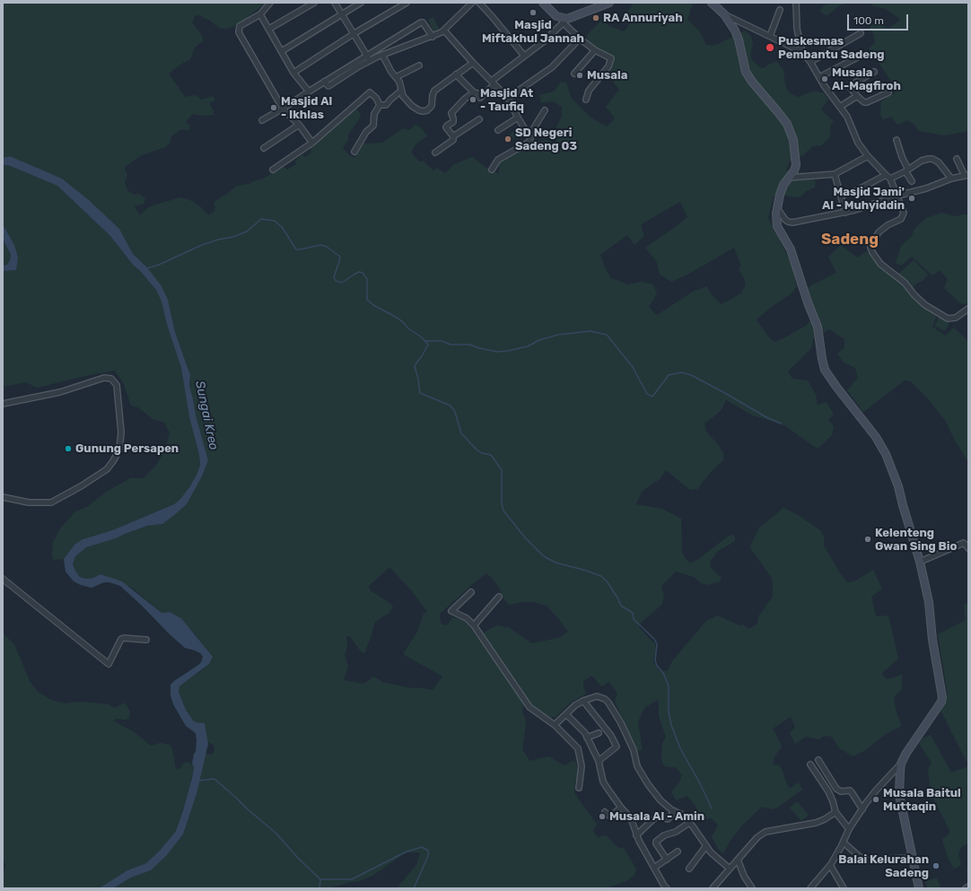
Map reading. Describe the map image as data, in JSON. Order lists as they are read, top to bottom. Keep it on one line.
{"districts":["Sadeng"],"water":["Sungai Kreo"],"places":["Masjid Miftakhul Jannah","RA Annuriyah","Puskesmas Pembantu Sadeng","Musala","Musala Al-Magfiroh","Masjid At - Taufiq","Masjid Al - Ikhlas","SD Negeri Sadeng 03","Masjid Jami' Al - Muhyiddin","Gunung Persapen","Kelenteng Gwan Sing Bio","Musala Baitul Muttaqin","Musala Al - Amin","Balai Kelurahan Sadeng"],"scale_bar":"100 m"}
